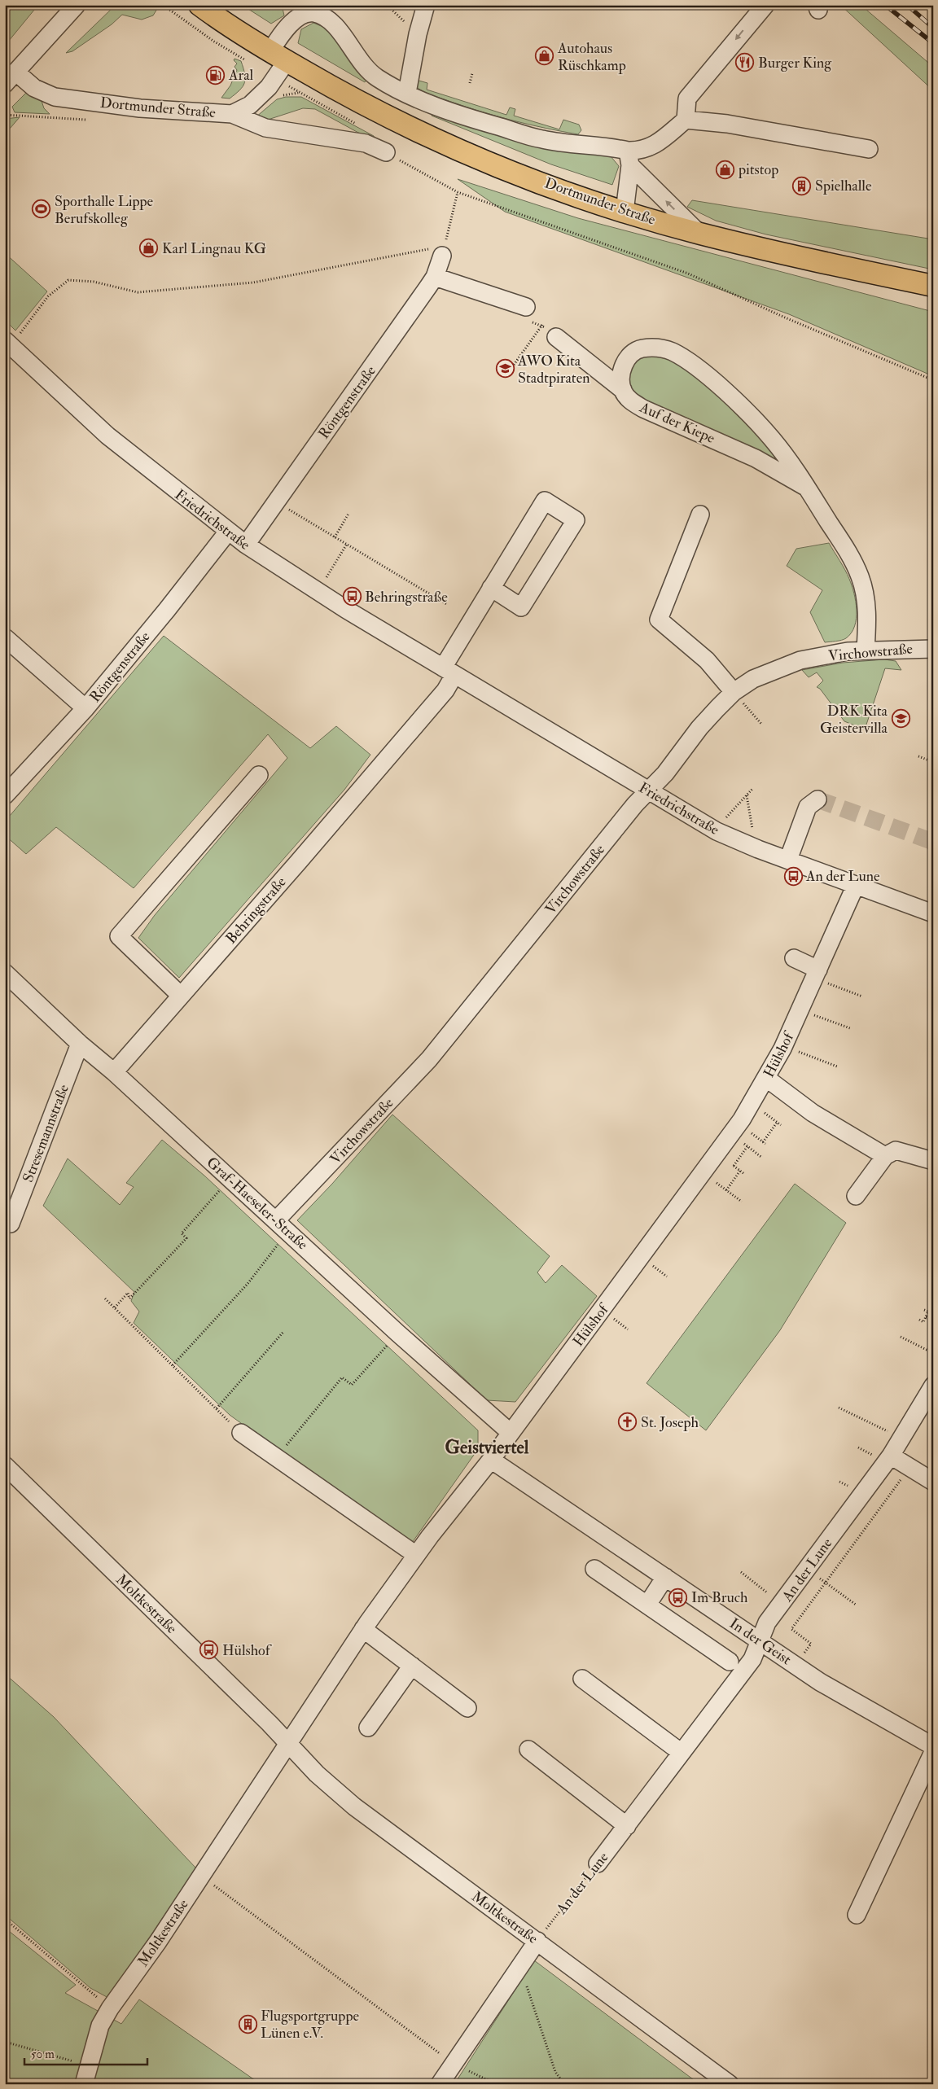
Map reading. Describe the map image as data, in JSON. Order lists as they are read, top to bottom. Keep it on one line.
{"streets":{"main road":["Dortmunder Straße"],"street":["Röntgenstraße","Auf der Kiepe","Friedrichstraße","Virchowstraße","Behringstraße","Hülshof","Stresemannstraße","Graf-Haeseler-Straße","An der Lune","Moltkestraße","In der Geist"]},"crossings":[["Röntgenstraße","Friedrichstraße"],["Auf der Kiepe","Virchowstraße"],["Friedrichstraße","Virchowstraße"],["Friedrichstraße","Behringstraße"],["Friedrichstraße","Hülshof"],["Virchowstraße","Graf-Haeseler-Straße"],["Behringstraße","Graf-Haeseler-Straße"],["Hülshof","Graf-Haeseler-Straße"],["Hülshof","Moltkestraße"],["Hülshof","In der Geist"],["Stresemannstraße","Graf-Haeseler-Straße"],["An der Lune","Moltkestraße"],["An der Lune","In der Geist"]],"districts":["Geistviertel"],"places":{"shop":["Autohaus Rüschkamp","pitstop","Karl Lingnau KG"],"restaurant":["Burger King"],"fuel station":["Aral"],"building":["Spielhalle","Flugsportgruppe Lünen e.V."],"sports":["Sporthalle Lippe Berufskolleg"],"school or university":["AWO Kita Stadtpiraten","DRK Kita Geistervilla"],"bus stop":["Behringstraße","An der Lune","Im Bruch","Hülshof"],"church":["St. Joseph"]},"scale_bar":"50 m"}
